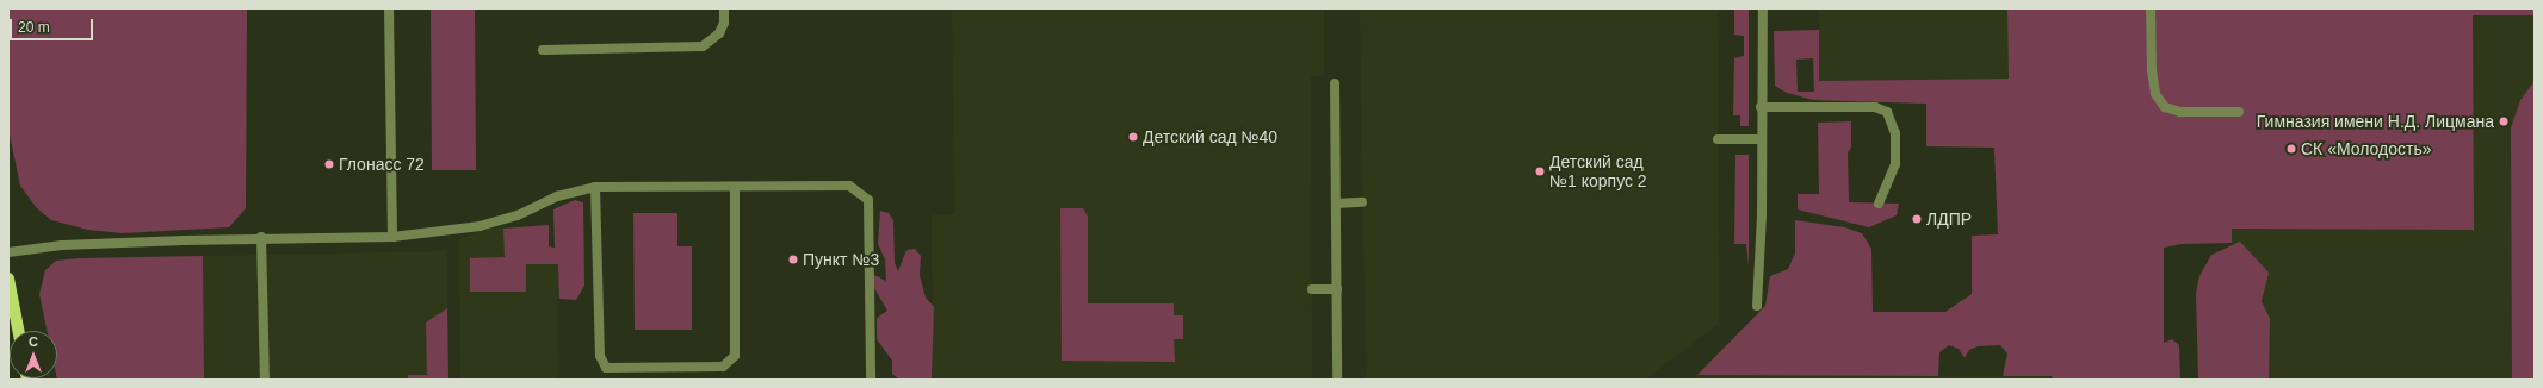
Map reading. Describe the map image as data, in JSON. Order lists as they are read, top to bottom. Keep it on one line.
{"places":["Гимназия имени Н.Д. Лицмана","Детский сад №40","СК «Молодость»","Глонасс 72","Детский сад №1 корпус 2","ЛДПР","Пункт №3"],"scale_bar":"20 m","north":"top"}
